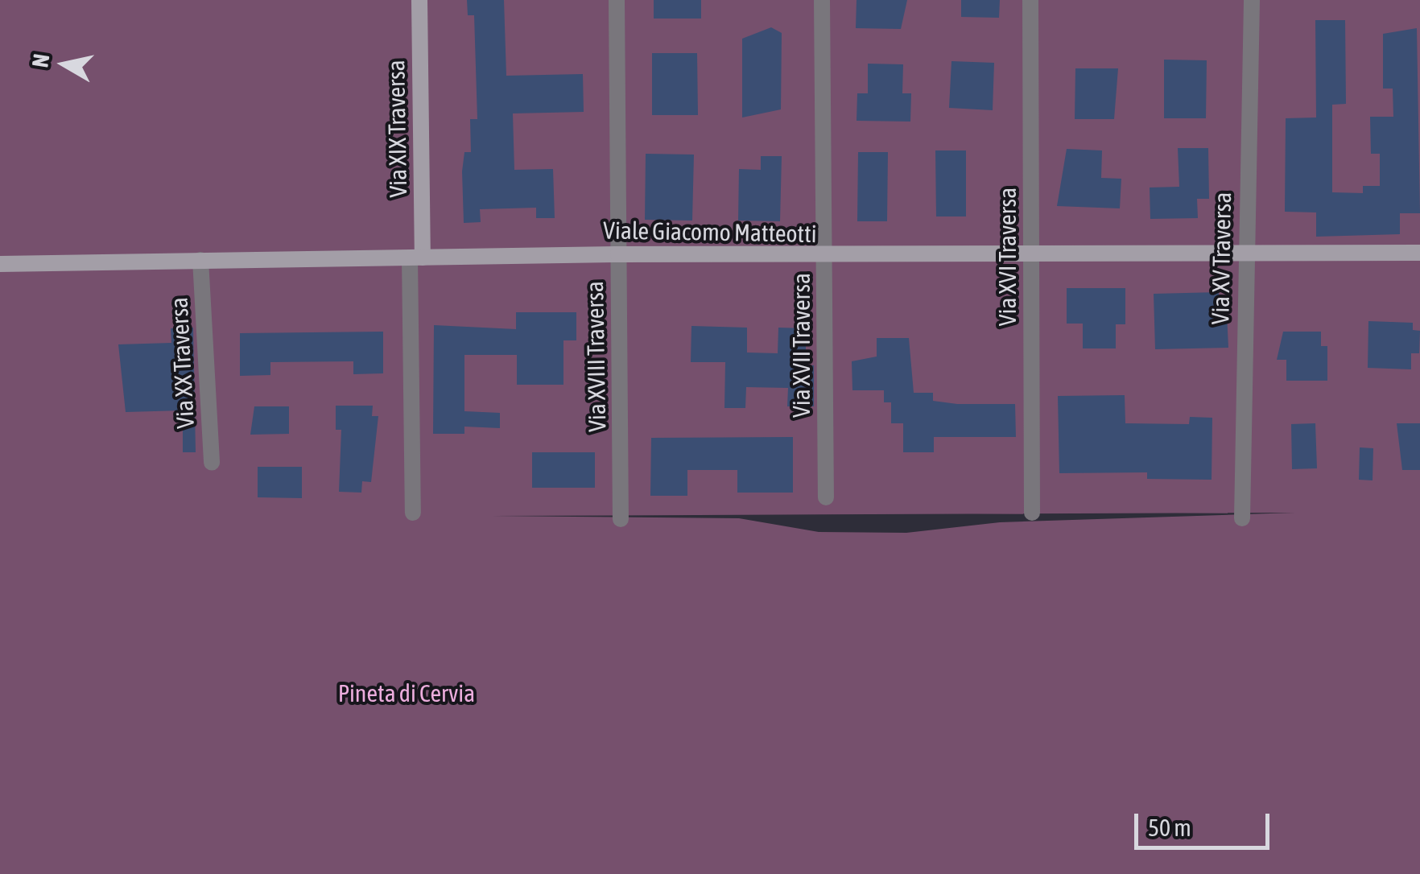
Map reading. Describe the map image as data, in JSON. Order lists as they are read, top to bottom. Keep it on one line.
{"streets":{"street":["Via XIX Traversa","Viale Giacomo Matteotti","Via XVI Traversa","Via XV Traversa","Via XVII Traversa","Via XVIII Traversa","Via XX Traversa"]},"crossings":[["Via XIX Traversa","Viale Giacomo Matteotti"],["Viale Giacomo Matteotti","Via XVI Traversa"],["Viale Giacomo Matteotti","Via XV Traversa"],["Viale Giacomo Matteotti","Via XVII Traversa"],["Viale Giacomo Matteotti","Via XVIII Traversa"],["Viale Giacomo Matteotti","Via XX Traversa"]],"parks":["Pineta di Cervia"],"scale_bar":"50 m","north":"left"}
